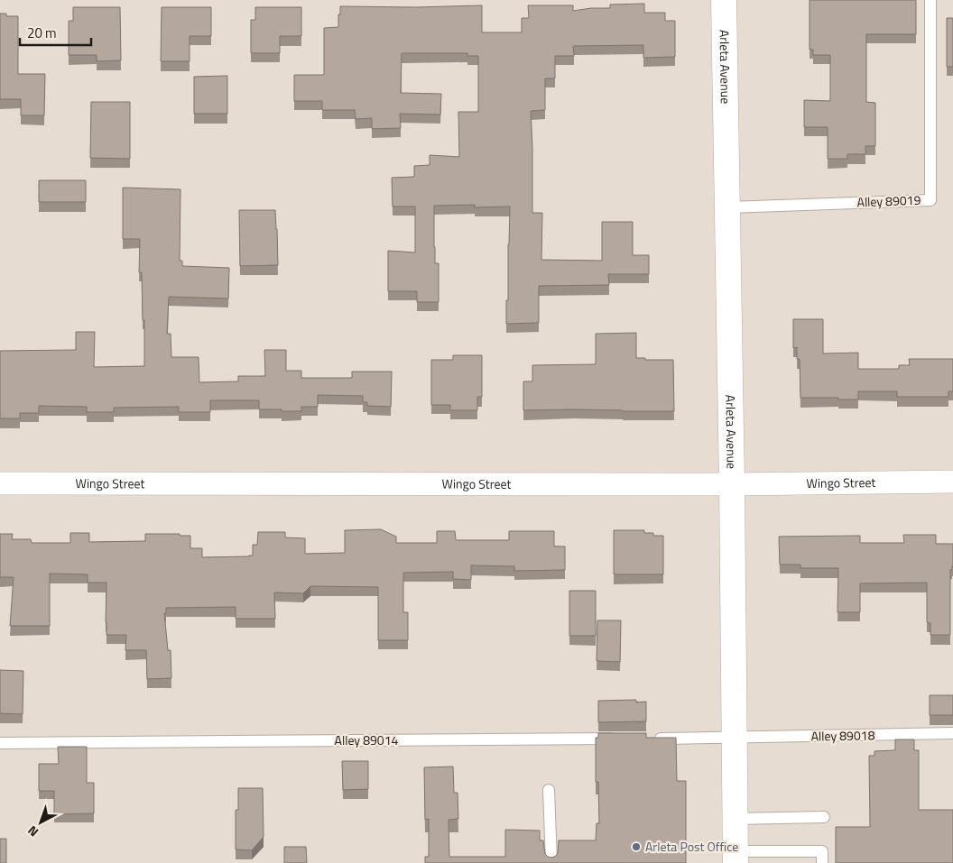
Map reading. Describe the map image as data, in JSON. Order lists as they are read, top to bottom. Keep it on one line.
{"streets":{"main road":["Arleta Avenue"],"street":["Wingo Street"],"lane":["Alley 89019","Alley 89018","Alley 89014"]},"crossings":[["Arleta Avenue","Alley 89019"],["Arleta Avenue","Wingo Street"],["Arleta Avenue","Alley 89018"]],"places":["Arleta Post Office"],"scale_bar":"20 m","north":"bottom left"}
